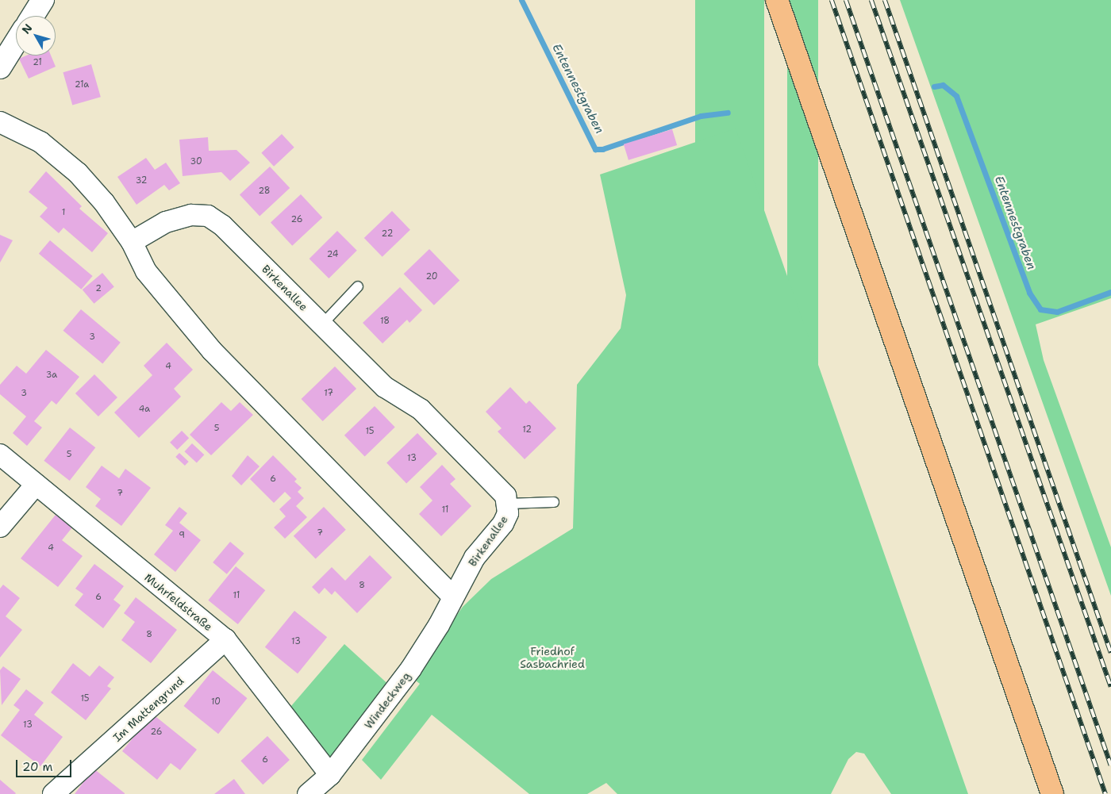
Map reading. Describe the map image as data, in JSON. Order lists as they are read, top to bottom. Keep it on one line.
{"streets":{"street":["Birkenallee","Muhrfeldstraße","Windeckweg","Im Mattengrund"]},"crossings":[["Birkenallee","Windeckweg"],["Muhrfeldstraße","Windeckweg"],["Muhrfeldstraße","Im Mattengrund"]],"water":["Entennestgraben"],"parks":["Friedhof Sasbachried"],"house_numbers":["21","21a","30","32","28","1","26","22","24","20","2","18","3","4","3a","3","17","4a","5","12","15","5","13","6","7","11","7","9","4","8","11","6","8","13","15","10","13","26","6"],"scale_bar":"20 m","north":"top left"}
